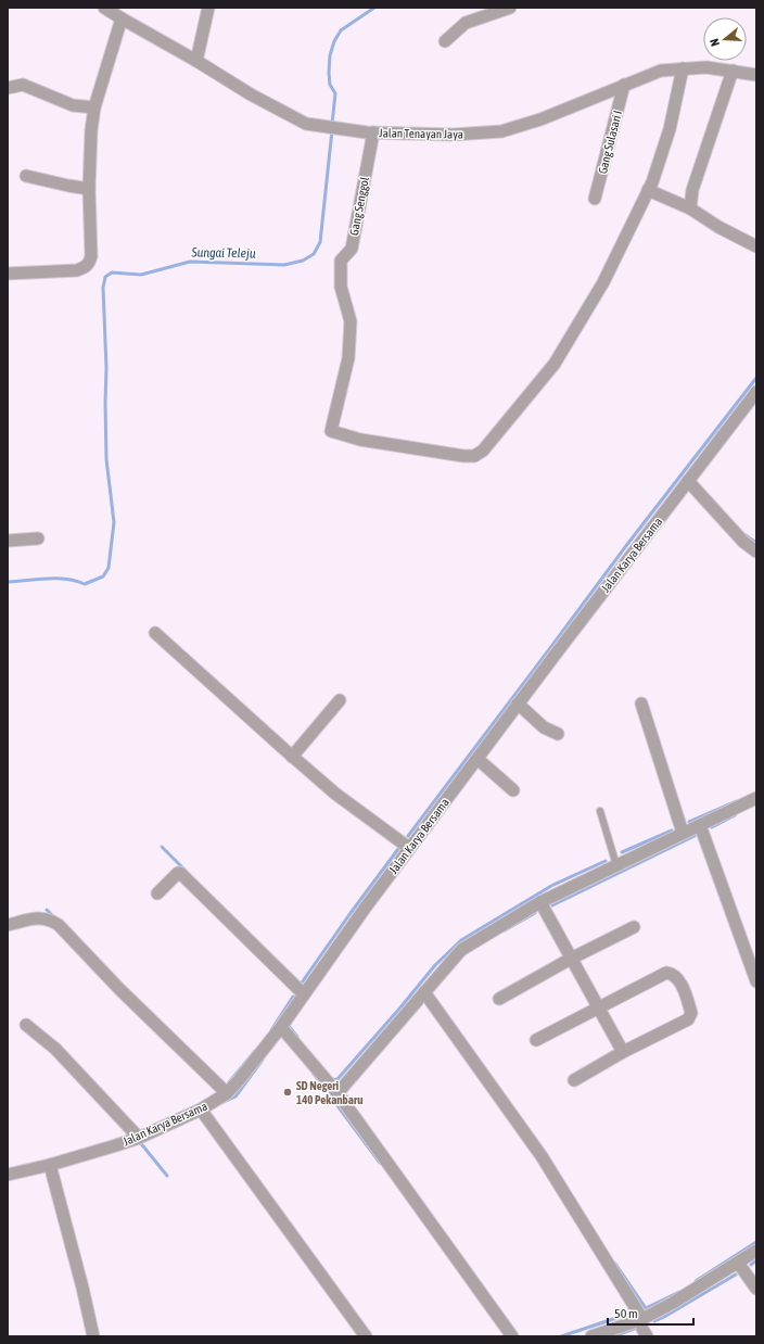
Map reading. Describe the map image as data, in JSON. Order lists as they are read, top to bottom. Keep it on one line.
{"streets":{"street":["Jalan Tenayan Jaya","Gang Sulasari I","Gang Senggol","Jalan Karya Bersama"]},"crossings":[["Jalan Tenayan Jaya","Gang Sulasari I"],["Jalan Tenayan Jaya","Gang Senggol"]],"water":["Sungai Teleju"],"places":["SD Negeri 140 Pekanbaru"],"scale_bar":"50 m","north":"left"}
